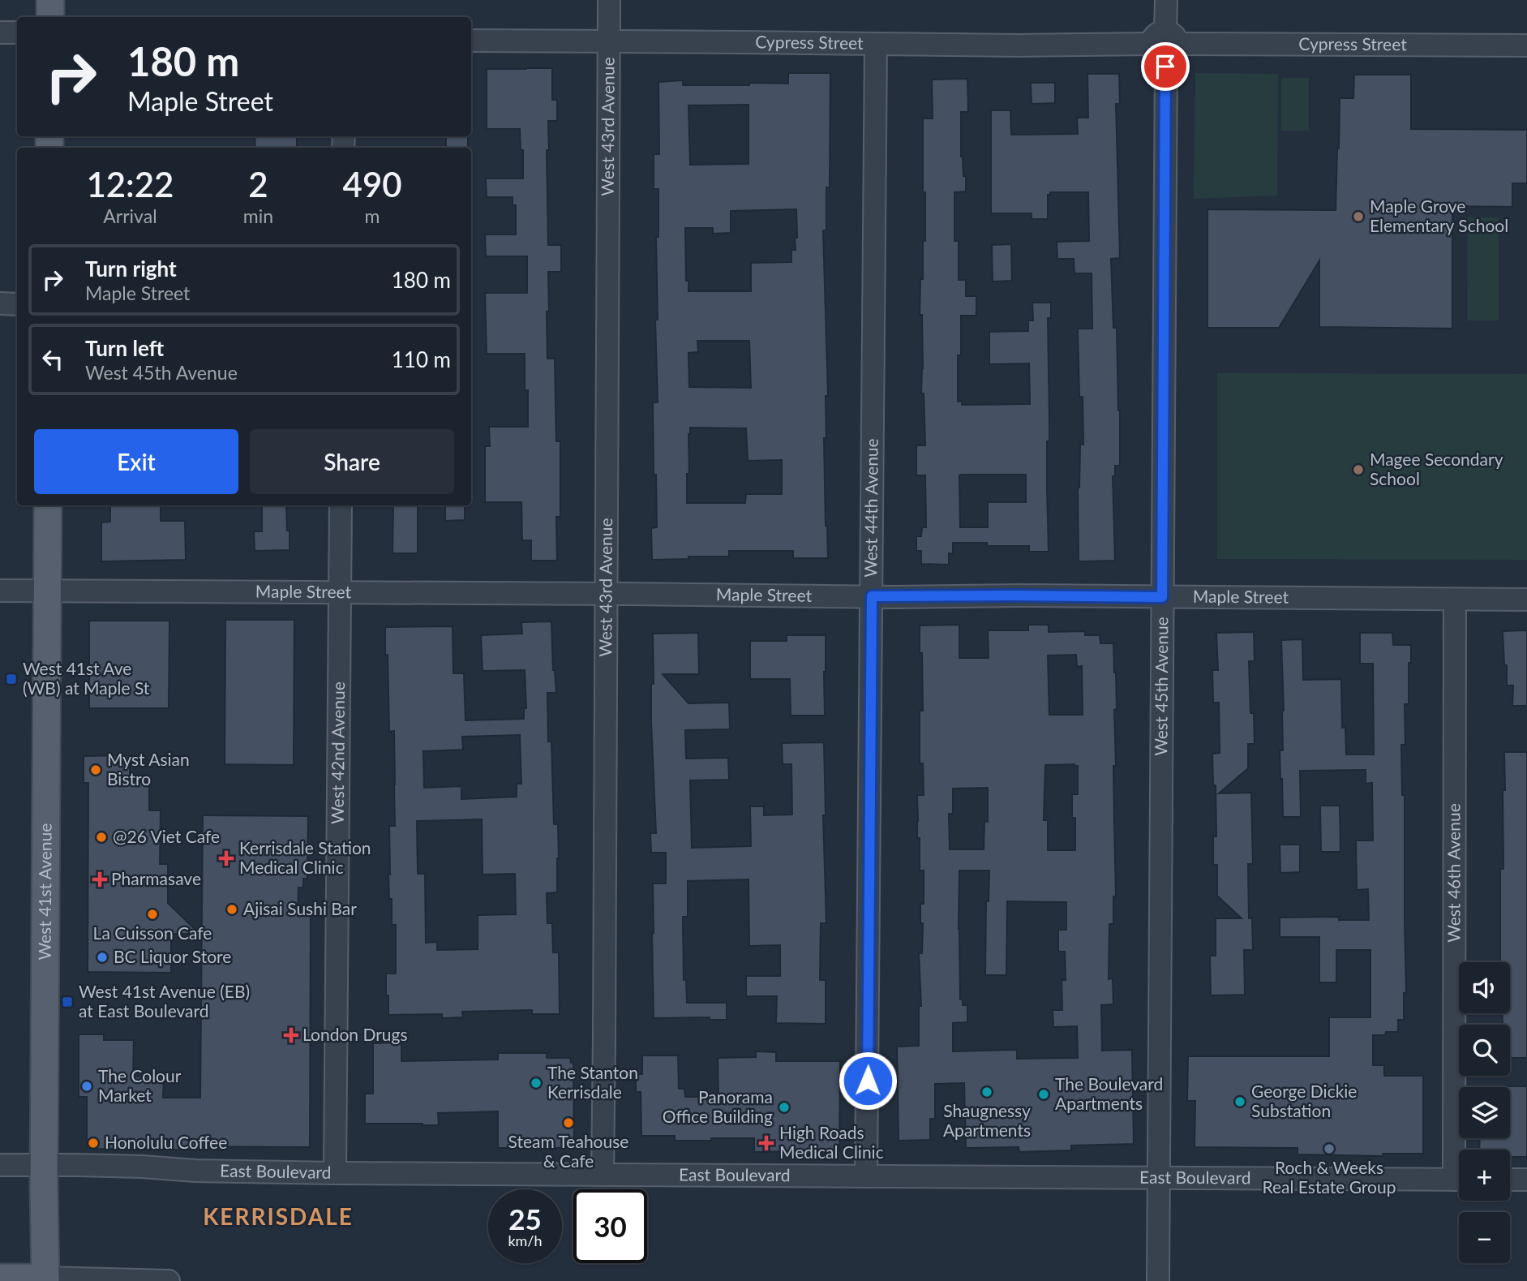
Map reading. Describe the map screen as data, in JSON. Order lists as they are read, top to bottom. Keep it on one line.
{"streets":{"main road":["West 41st Avenue"],"street":["Cypress Street","West 43rd Avenue","West 44th Avenue","Maple Street","West 45th Avenue","West 42nd Avenue","West 46th Avenue","East Boulevard"]},"crossings":[["Cypress Street","West 43rd Avenue"],["Cypress Street","West 44th Avenue"],["Cypress Street","West 45th Avenue"],["West 43rd Avenue","Maple Street"],["West 43rd Avenue","East Boulevard"],["West 44th Avenue","Maple Street"],["West 44th Avenue","East Boulevard"],["Maple Street","West 45th Avenue"],["Maple Street","West 42nd Avenue"],["Maple Street","West 46th Avenue"],["Maple Street","West 41st Avenue"],["West 45th Avenue","East Boulevard"],["West 42nd Avenue","East Boulevard"],["West 41st Avenue","East Boulevard"]],"districts":["KERRISDALE"],"places":{"other":["Maple Grove Elementary School","Magee Secondary School","Myst Asian Bistro","@26 Viet Cafe","Ajisai Sushi Bar","La Cuisson Cafe","BC Liquor Store","The Stanton Kerrisdale","The Colour Market","Shaugnessy Apartments","The Boulevard Apartments","George Dickie Substation","Panorama Office Building","Steam Teahouse & Cafe","Honolulu Coffee","Roch & Weeks Real Estate Group"],"transit":["West 41st Ave (WB) at Maple St","West 41st Avenue (EB) at East Boulevard"],"health":["Kerrisdale Station Medical Clinic","Pharmasave","London Drugs","High Roads Medical Clinic"]},"page":{"turn":["180 m","Maple Street"],"eta":["12:22","Arrival","2","min","490","m"],"list":[{"name":"Turn right","note":"Maple Street","value":"180 m"},{"name":"Turn left","note":"West 45th Avenue","value":"110 m"}],"buttons":["Exit","Share"],"map_buttons":["+","−"],"speed":"25 km/h","limit":"30"}}
